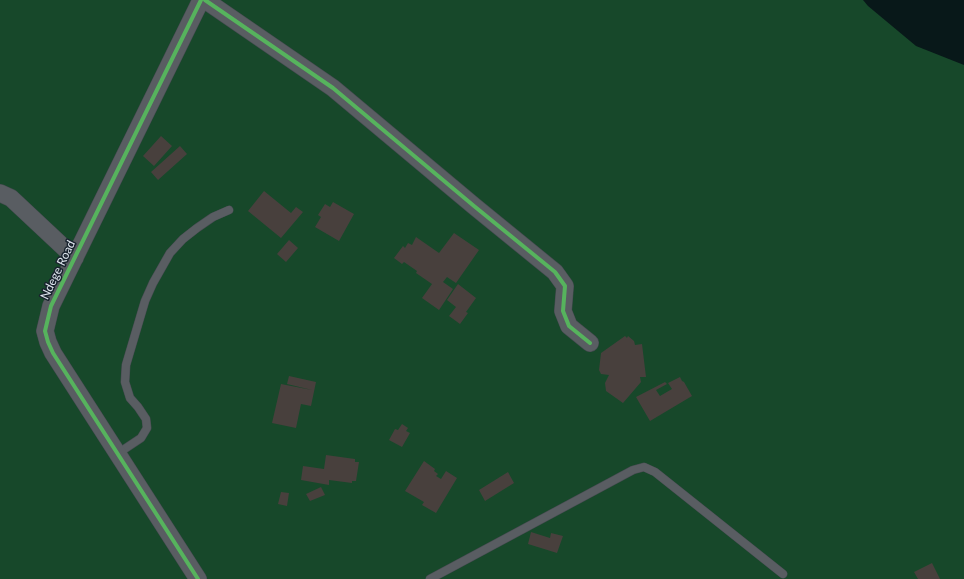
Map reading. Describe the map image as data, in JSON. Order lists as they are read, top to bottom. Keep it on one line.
{"streets":{"street":["Ndege Road"]}}
